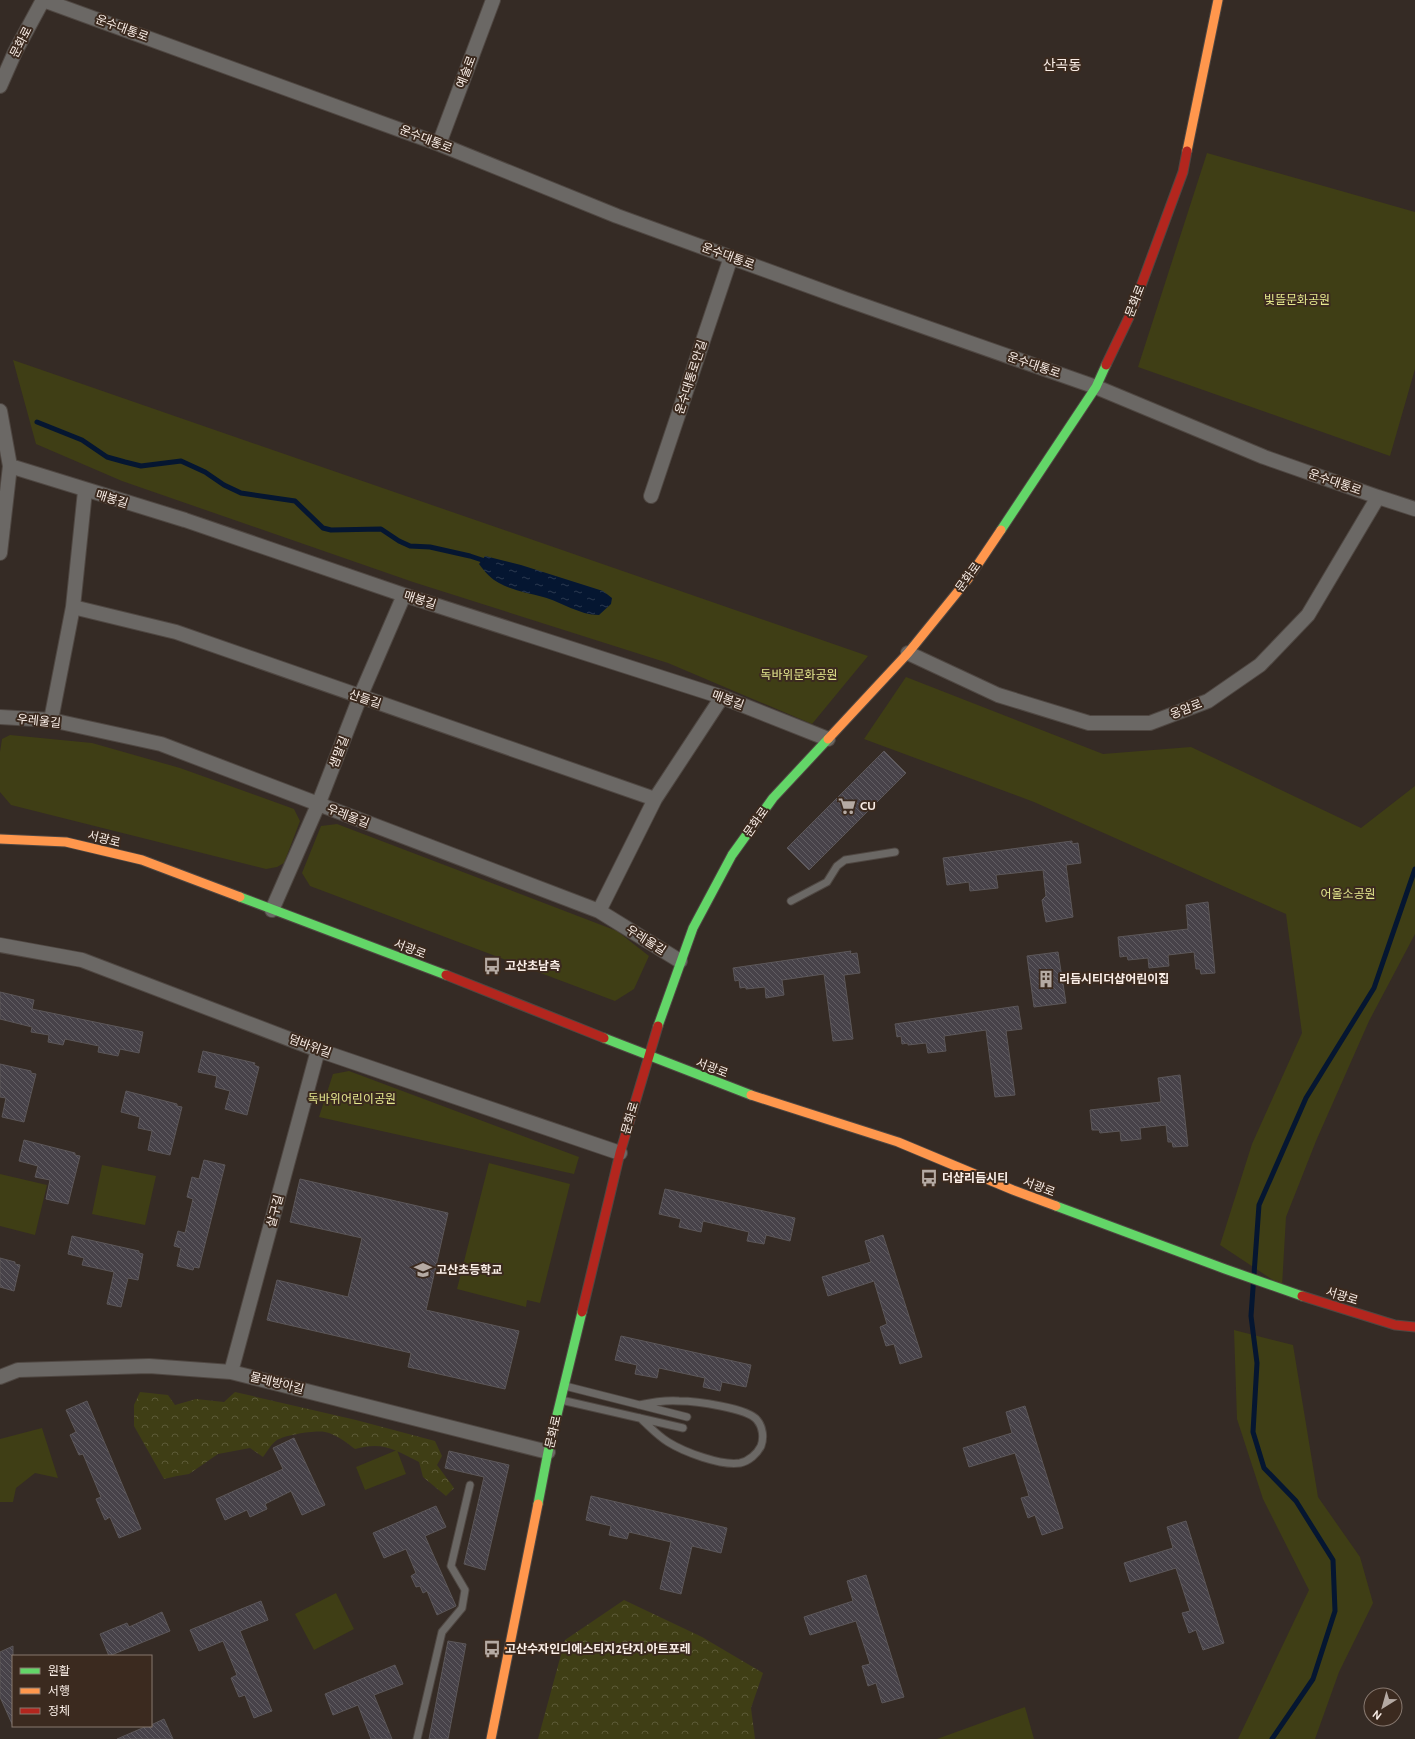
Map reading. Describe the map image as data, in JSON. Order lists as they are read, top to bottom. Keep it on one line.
{"streets":{"street":["운수대통로","문화로","예술로","운수대통로안길","매봉길","산들길","옹암로","우레울길","샘말길","서광로","덤바위길","살구길","물레방아길"]},"crossings":[["운수대통로","문화로"],["운수대통로","예술로"],["운수대통로","운수대통로안길"],["운수대통로","옹암로"],["문화로","매봉길"],["문화로","옹암로"],["문화로","우레울길"],["문화로","서광로"],["문화로","덤바위길"],["문화로","물레방아길"],["매봉길","샘말길"],["산들길","샘말길"],["우레울길","샘말길"],["샘말길","서광로"],["덤바위길","살구길"],["살구길","물레방아길"]],"districts":["산곡동"],"parks":["빛뜰문화공원","독바위문화공원","어울소공원","독바위어린이공원"],"places":{"supermarket":["CU"],"bus stop":["고산초남측","더샵리듬시티","고산수자인디에스티지2단지.아트포레"],"building":["리듬시티더샵어린이집"],"school or university":["고산초등학교"]},"legend":["원활","서행","정체"],"north":"bottom left"}
